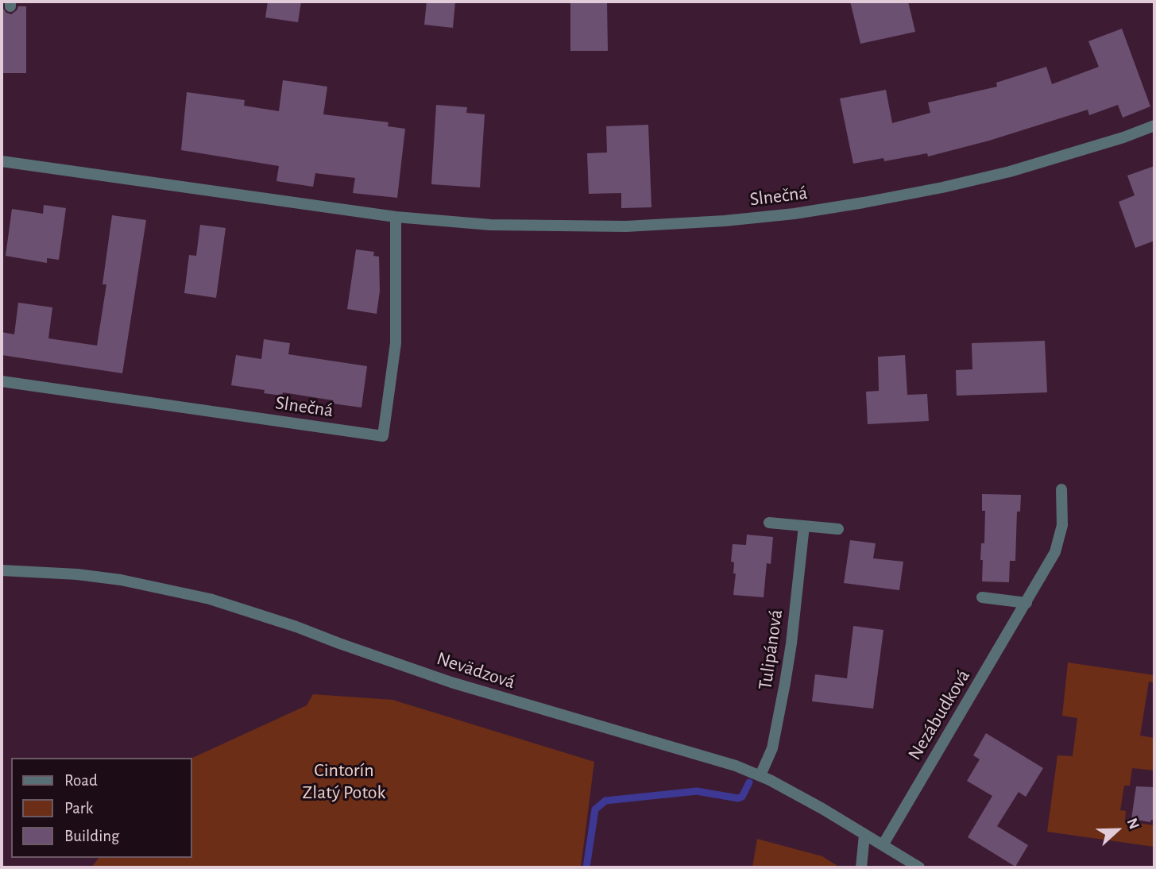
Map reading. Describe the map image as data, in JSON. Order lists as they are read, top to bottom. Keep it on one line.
{"streets":{"street":["Slnečná","Tulipánová","Nevädzová","Nezábudková"]},"crossings":[["Tulipánová","Nevädzová"],["Nevädzová","Nezábudková"]],"parks":["Cintorín Zlatý Potok"],"legend":["Road","Park","Building"],"north":"right"}
